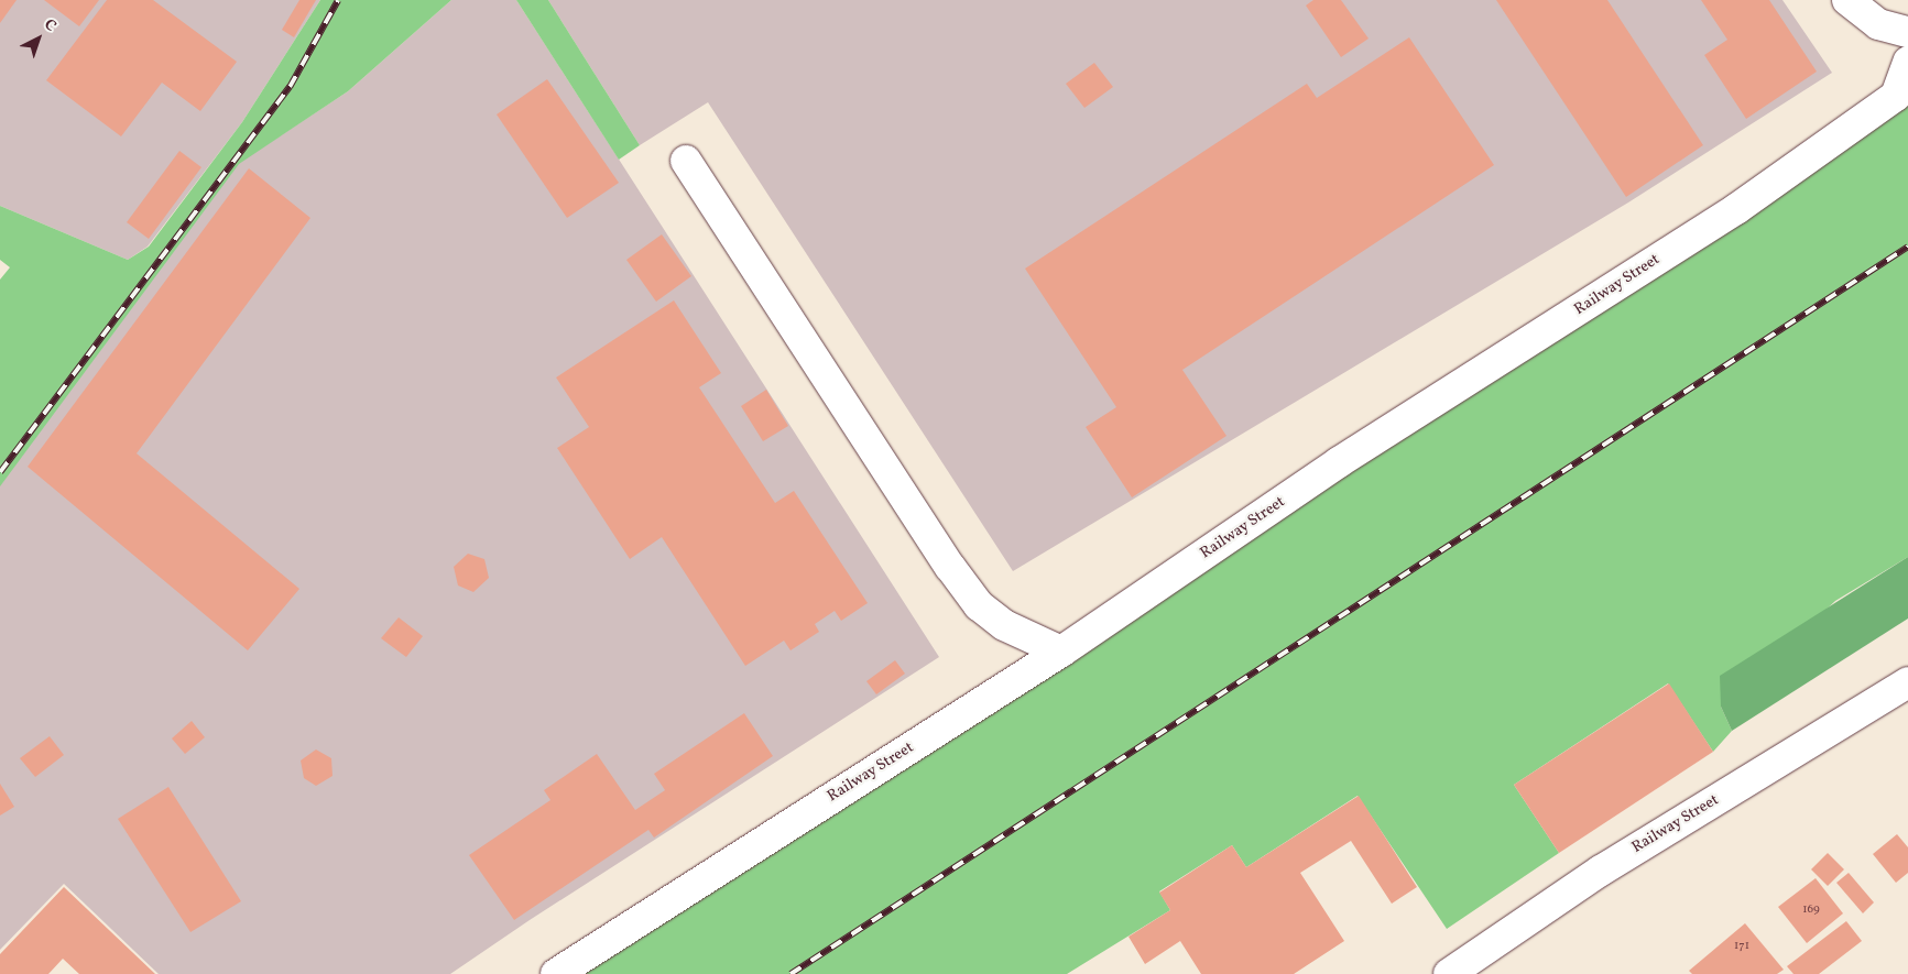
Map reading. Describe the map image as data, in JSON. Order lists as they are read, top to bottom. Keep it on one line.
{"streets":{"street":["Railway Street"]},"house_numbers":["169","171"],"north":"top right"}
